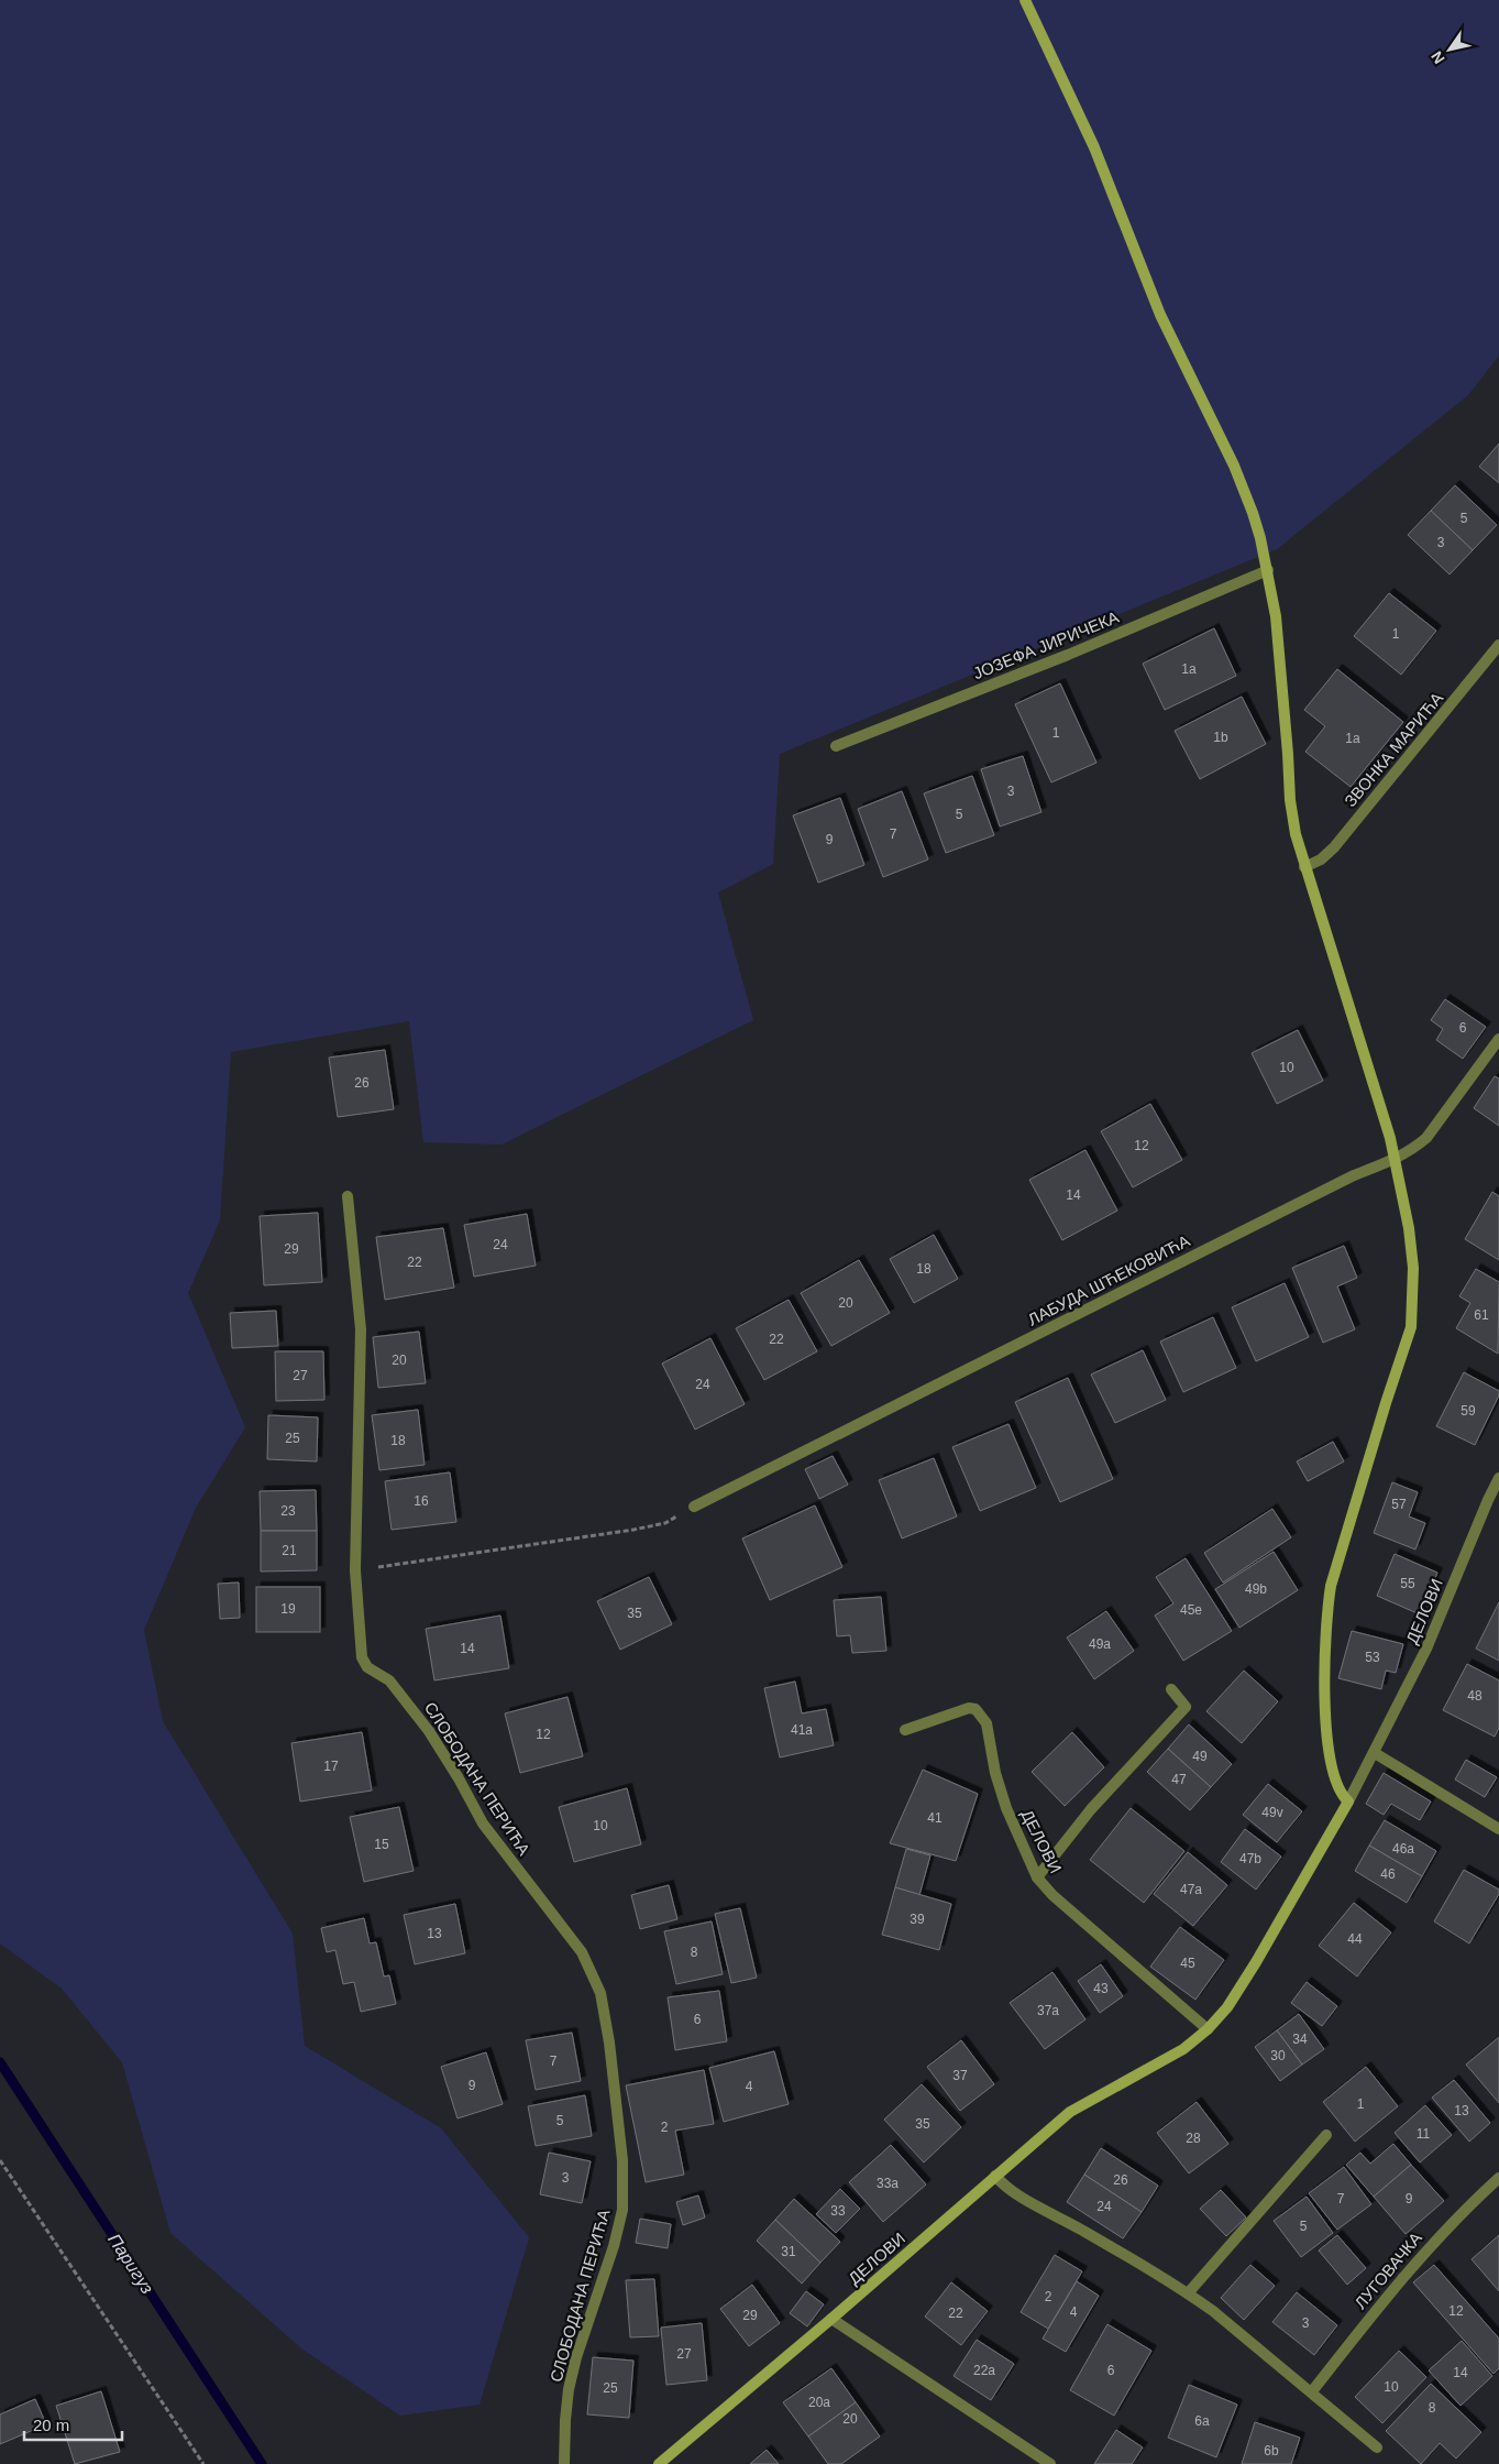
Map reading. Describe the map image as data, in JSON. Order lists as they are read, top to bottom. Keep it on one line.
{"streets":{"street":["ЈОЗЕФА ЈИРИЧЕКА","ЗВОНКА МАРИЋА","ЛАБУДА ШЋЕКОВИЋА","ДЕЛОВИ","СЛОБОДАНА ПЕРИЋА","ЛУГОВАЧКА"]},"water":["Паригуз"],"house_numbers":["5","3","1","1a","1","1b","1a","3","5","7","9","6","10","26","12","14","24","29","22","18","20","61","22","20","27","24","59","25","18","16","57","23","21","55","49b","19","45e","35","49a","14","53","48","41a","12","49","17","47","49v","41","10","15","46a","47b","46","47a","39","13","44","8","45","43","37a","6","34","30","7","37","9","4","1","13","5","35","2","11","28","3","26","33a","7","9","24","33","5","31","2","12","4","22","29","3","27","22a","6","14","10","25","20a","8","20","6a","6b"],"scale_bar":"20 m","north":"bottom left"}
